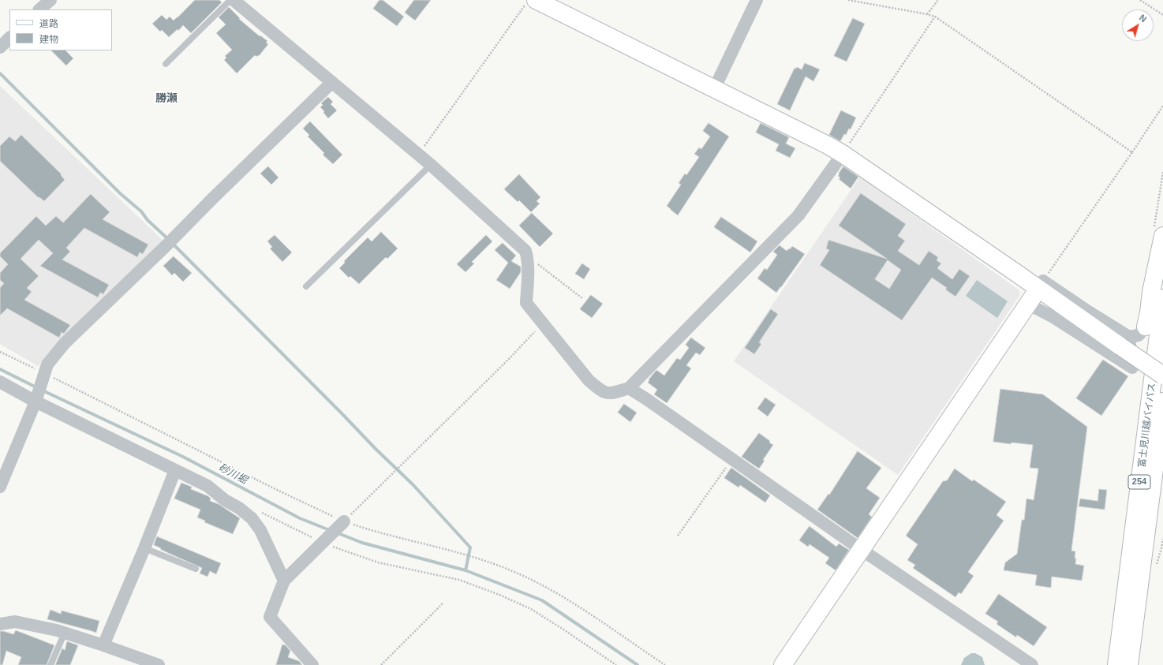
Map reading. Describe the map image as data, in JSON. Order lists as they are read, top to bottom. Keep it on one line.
{"streets":{"main road":["富士見川越バイパス","254"]},"districts":["勝瀬"],"water":["砂川堀"],"legend":["道路","建物"],"north":"top right"}
